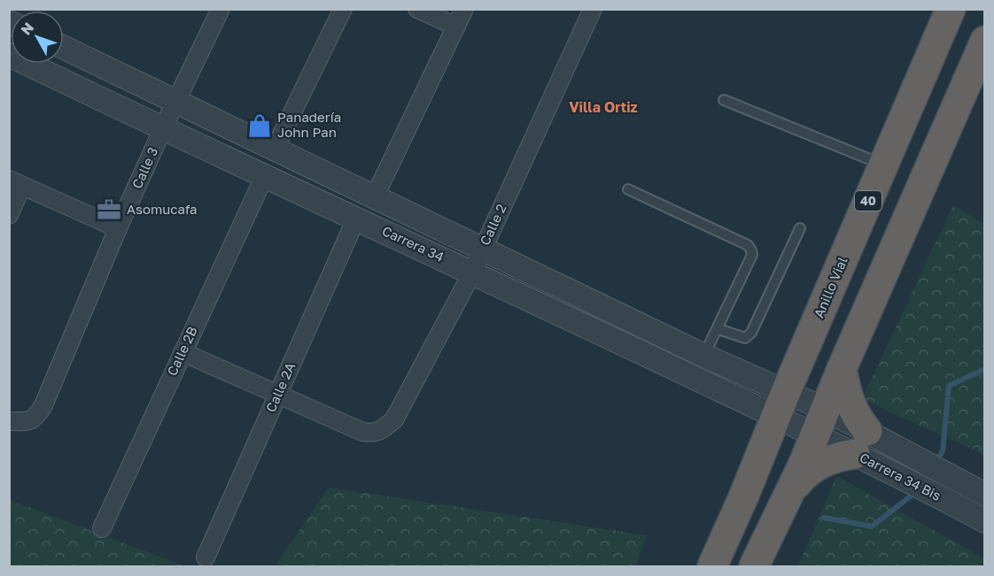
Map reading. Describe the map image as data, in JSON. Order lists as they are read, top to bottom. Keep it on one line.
{"streets":{"highway":["40","Anillo Vial"],"street":["Calle 3","Calle 2","Carrera 34","Calle 2B","Calle 2A","Carrera 34 Bis"]},"crossings":[["Calle 3","Carrera 34"],["Calle 2","Carrera 34"],["Calle 2","Calle 2A"],["Carrera 34","Anillo Vial"],["Carrera 34","Calle 2B"],["Carrera 34","Calle 2A"],["Carrera 34","Carrera 34 Bis"]],"districts":["Villa Ortiz"],"places":{"shop":["Panadería John Pan"],"office":["Asomucafa"]},"north":"top left"}
